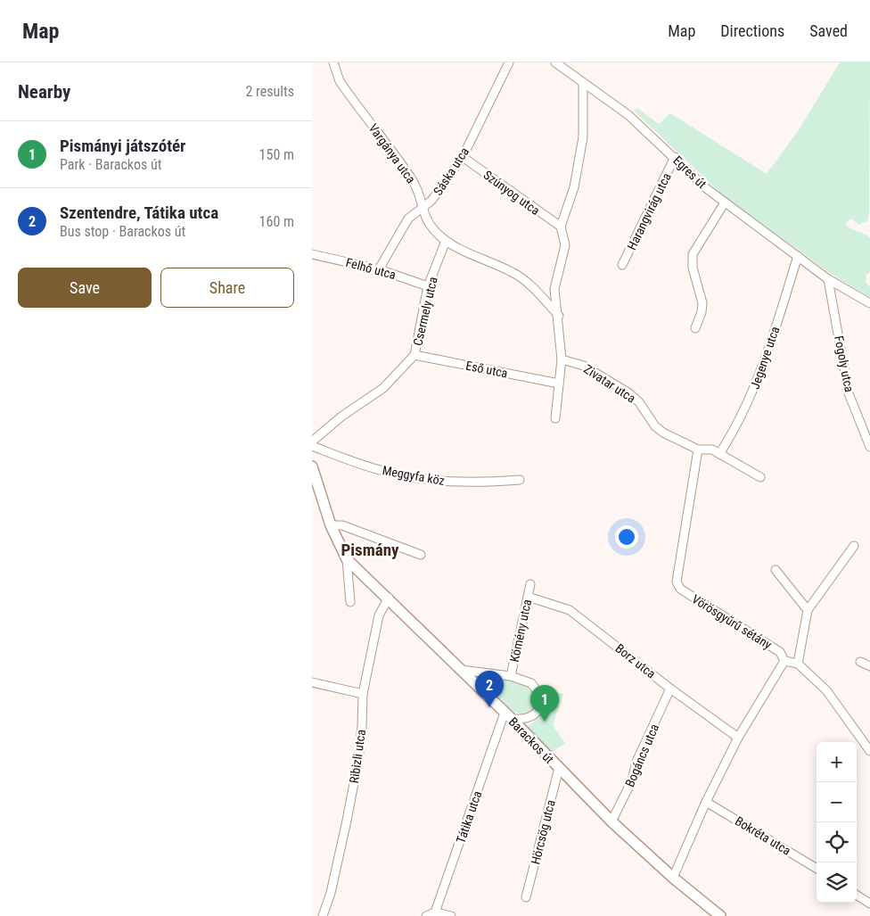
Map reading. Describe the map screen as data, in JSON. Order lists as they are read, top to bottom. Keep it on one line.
{"streets":{"street":["Vargánya utca","Sáska utca","Egres út","Szúnyog utca","Harangvirág utca","Felhő utca","Csermely utca","Jegenye utca","Fogoly utca","Eső utca","Zivatar utca","Meggyfa köz","Vörösgyűrű sétány","Kömény utca","Borz utca","Barackos út","Bogáncs utca","Ribizli utca","Tátika utca","Hörcsög utca","Bokréta utca"]},"crossings":[["Vargánya utca","Sáska utca"],["Vargánya utca","Csermely utca"],["Sáska utca","Szúnyog utca"],["Sáska utca","Felhő utca"],["Egres út","Harangvirág utca"],["Egres út","Jegenye utca"],["Egres út","Fogoly utca"],["Felhő utca","Csermely utca"],["Csermely utca","Eső utca"],["Jegenye utca","Zivatar utca"],["Zivatar utca","Vörösgyűrű sétány"],["Kömény utca","Borz utca"],["Borz utca","Bogáncs utca"],["Barackos út","Bogáncs utca"],["Barackos út","Ribizli utca"],["Barackos út","Tátika utca"],["Barackos út","Hörcsög utca"]],"districts":["Pismány"],"page":{"header":"Map","nav":["Map","Directions","Saved"],"heading":["Nearby","2 results"],"list":[{"mark":"1","name":"Pismányi játszótér","note":"Park · Barackos út","value":"150 m"},{"mark":"2","name":"Szentendre, Tátika utca","note":"Bus stop · Barackos út","value":"160 m"}],"buttons":["Save","Share"],"pins":["2","1"],"map_buttons":["+","−"]}}
